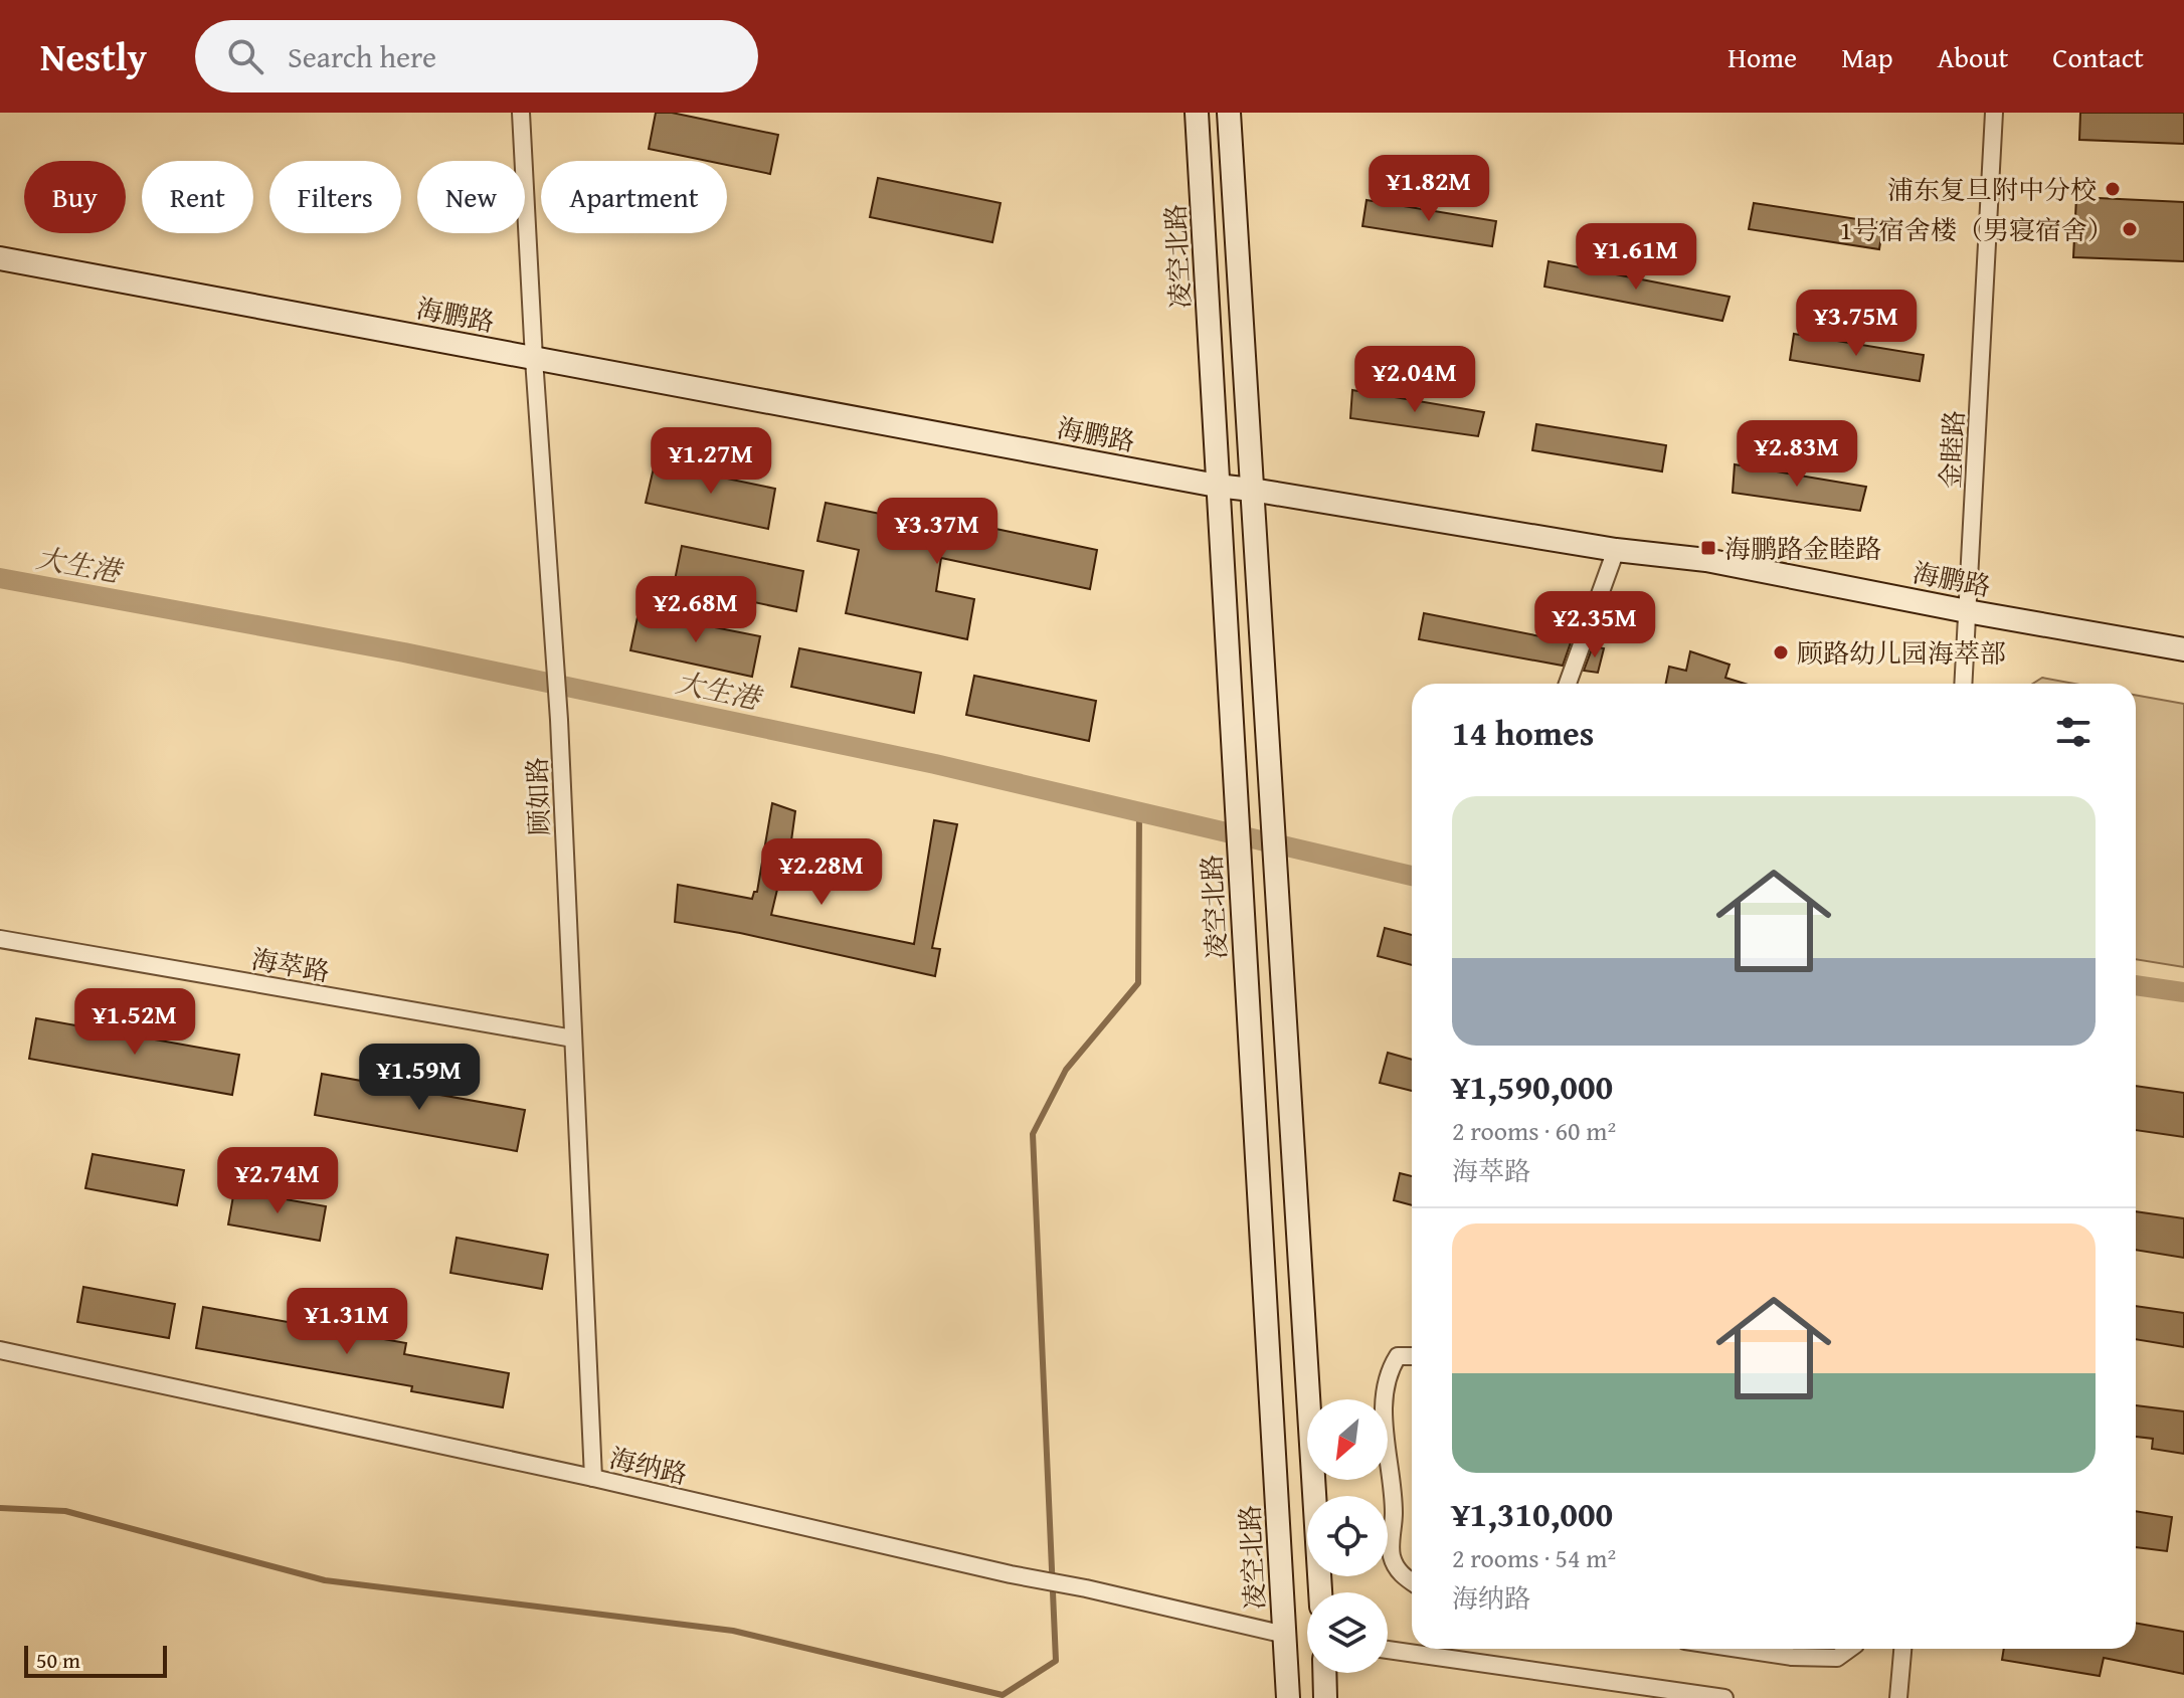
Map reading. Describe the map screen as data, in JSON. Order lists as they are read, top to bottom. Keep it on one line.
{"streets":{"main road":["凌空北路","海鹏路"],"street":["金睦路","顾如路","海萃路","海纳路"]},"crossings":[["凌空北路","海鹏路"],["凌空北路","海纳路"],["海鹏路","金睦路"],["海鹏路","顾如路"],["顾如路","海萃路"],["顾如路","海纳路"]],"water":["大生港"],"places":{"other":["浦东复旦附中分校","1号宿舍楼（男寝宿舍）","顾路幼儿园海萃部"],"transit":["海鹏路金睦路"]},"scale_bar":"50 m","north":"bottom left","page":{"header":"Nestly","search":"Search here","nav":["Home","Map","About","Contact"],"price":["¥1.82M","¥1.61M","¥3.75M","¥2.04M","¥2.83M","¥1.27M","¥3.37M","¥2.68M","¥2.35M","¥2.28M","¥1.52M","¥1.59M","¥2.74M","¥1.31M"],"chip":["Buy","Rent","Filters","New","Apartment"],"heading":"14 homes","list":[{"name":"¥1,590,000","note":"2 rooms · 60 m² · 海萃路"},{"name":"¥1,310,000","note":"2 rooms · 54 m² · 海纳路"}],"scale":"50 m"}}
